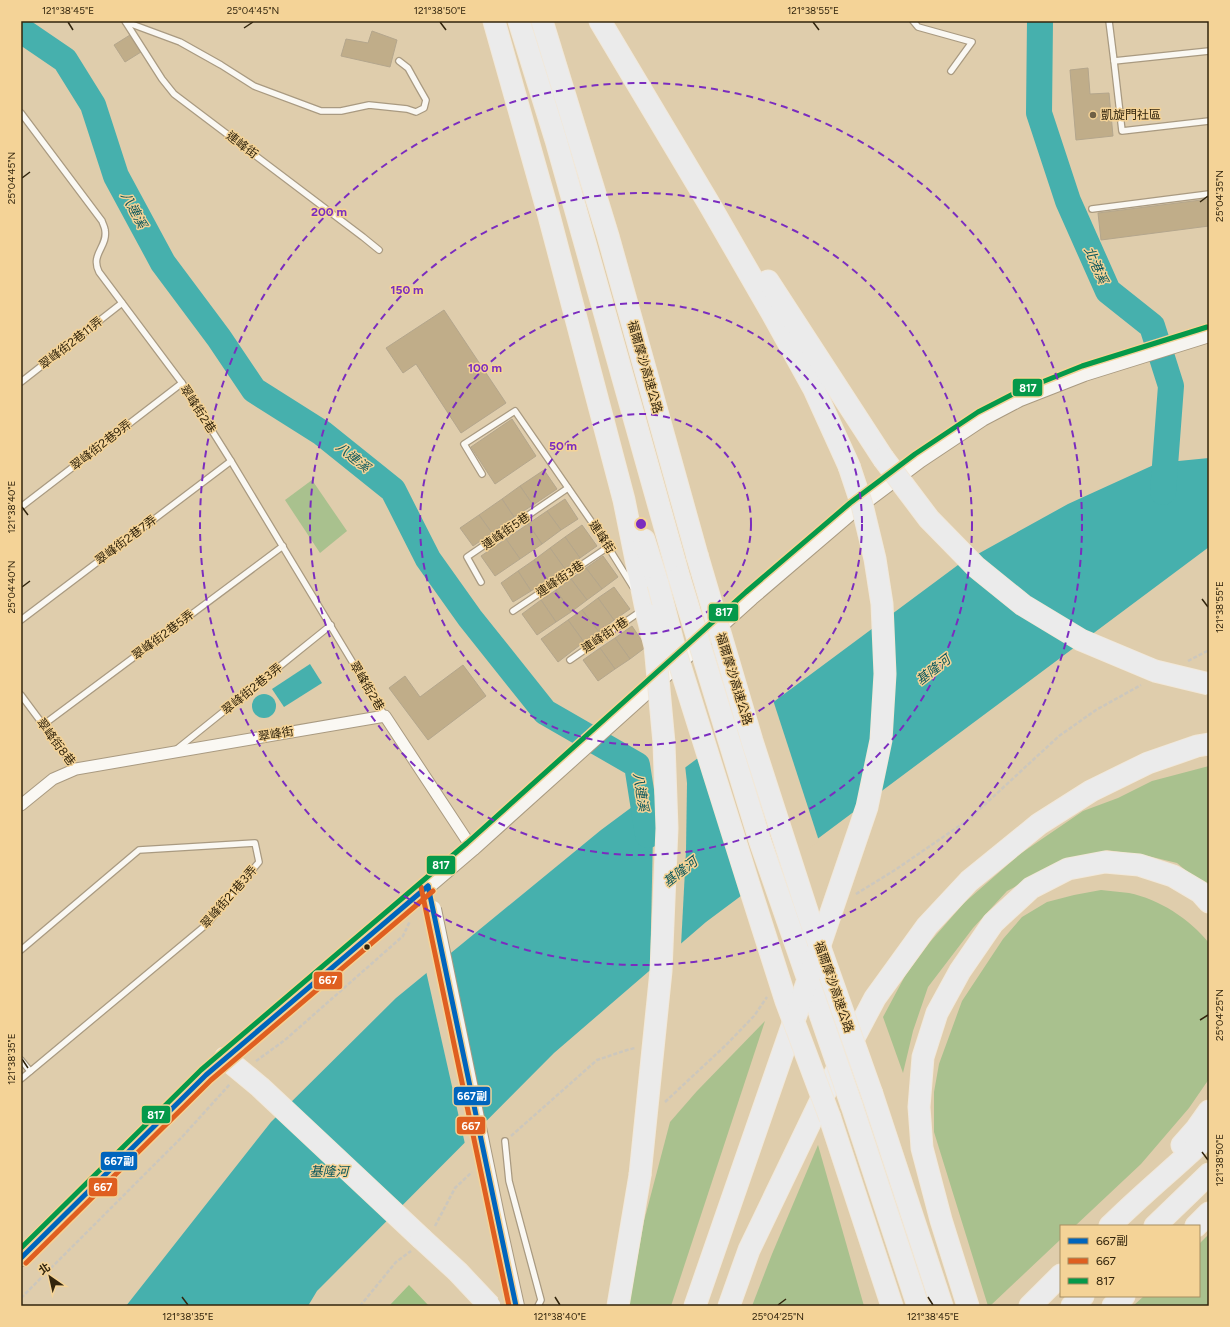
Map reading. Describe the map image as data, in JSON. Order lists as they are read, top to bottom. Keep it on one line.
{"streets":{"highway":["福爾摩沙高速公路"],"street":["翠峰街"],"lane":["連峰街","翠峰街2巷11弄","翠峰街2巷","翠峰街2巷9弄","連峰街5巷","翠峰街2巷7弄","連峰街3巷","翠峰街2巷5弄","連峰街1巷","翠峰街2巷3弄","翠峰街8巷","翠峰街21巷3弄"]},"crossings":[["連峰街","連峰街5巷"],["連峰街","連峰街3巷"],["翠峰街2巷11弄","翠峰街2巷"],["翠峰街2巷","翠峰街2巷9弄"],["翠峰街2巷","翠峰街2巷7弄"],["翠峰街2巷","翠峰街2巷5弄"],["翠峰街2巷","翠峰街2巷3弄"],["翠峰街2巷","翠峰街"],["翠峰街2巷5弄","翠峰街8巷"],["翠峰街2巷3弄","翠峰街"],["翠峰街","翠峰街8巷"]],"water":["八連溪","北港溪","基隆河"],"places":["凱旋門社區"],"lines":["transit line 817","transit line 667副","transit line 667"],"legend":["667副","667","817"],"north":"top left","coordinates":["121°38'45\"E","25°04'45\"N","121°38'50\"E","121°38'55\"E","25°04'35\"N","121°38'40\"E","25°04'40\"N","25°04'25\"N","121°38'35\"E"],"rings":["200 m","150 m","100 m","50 m"]}
